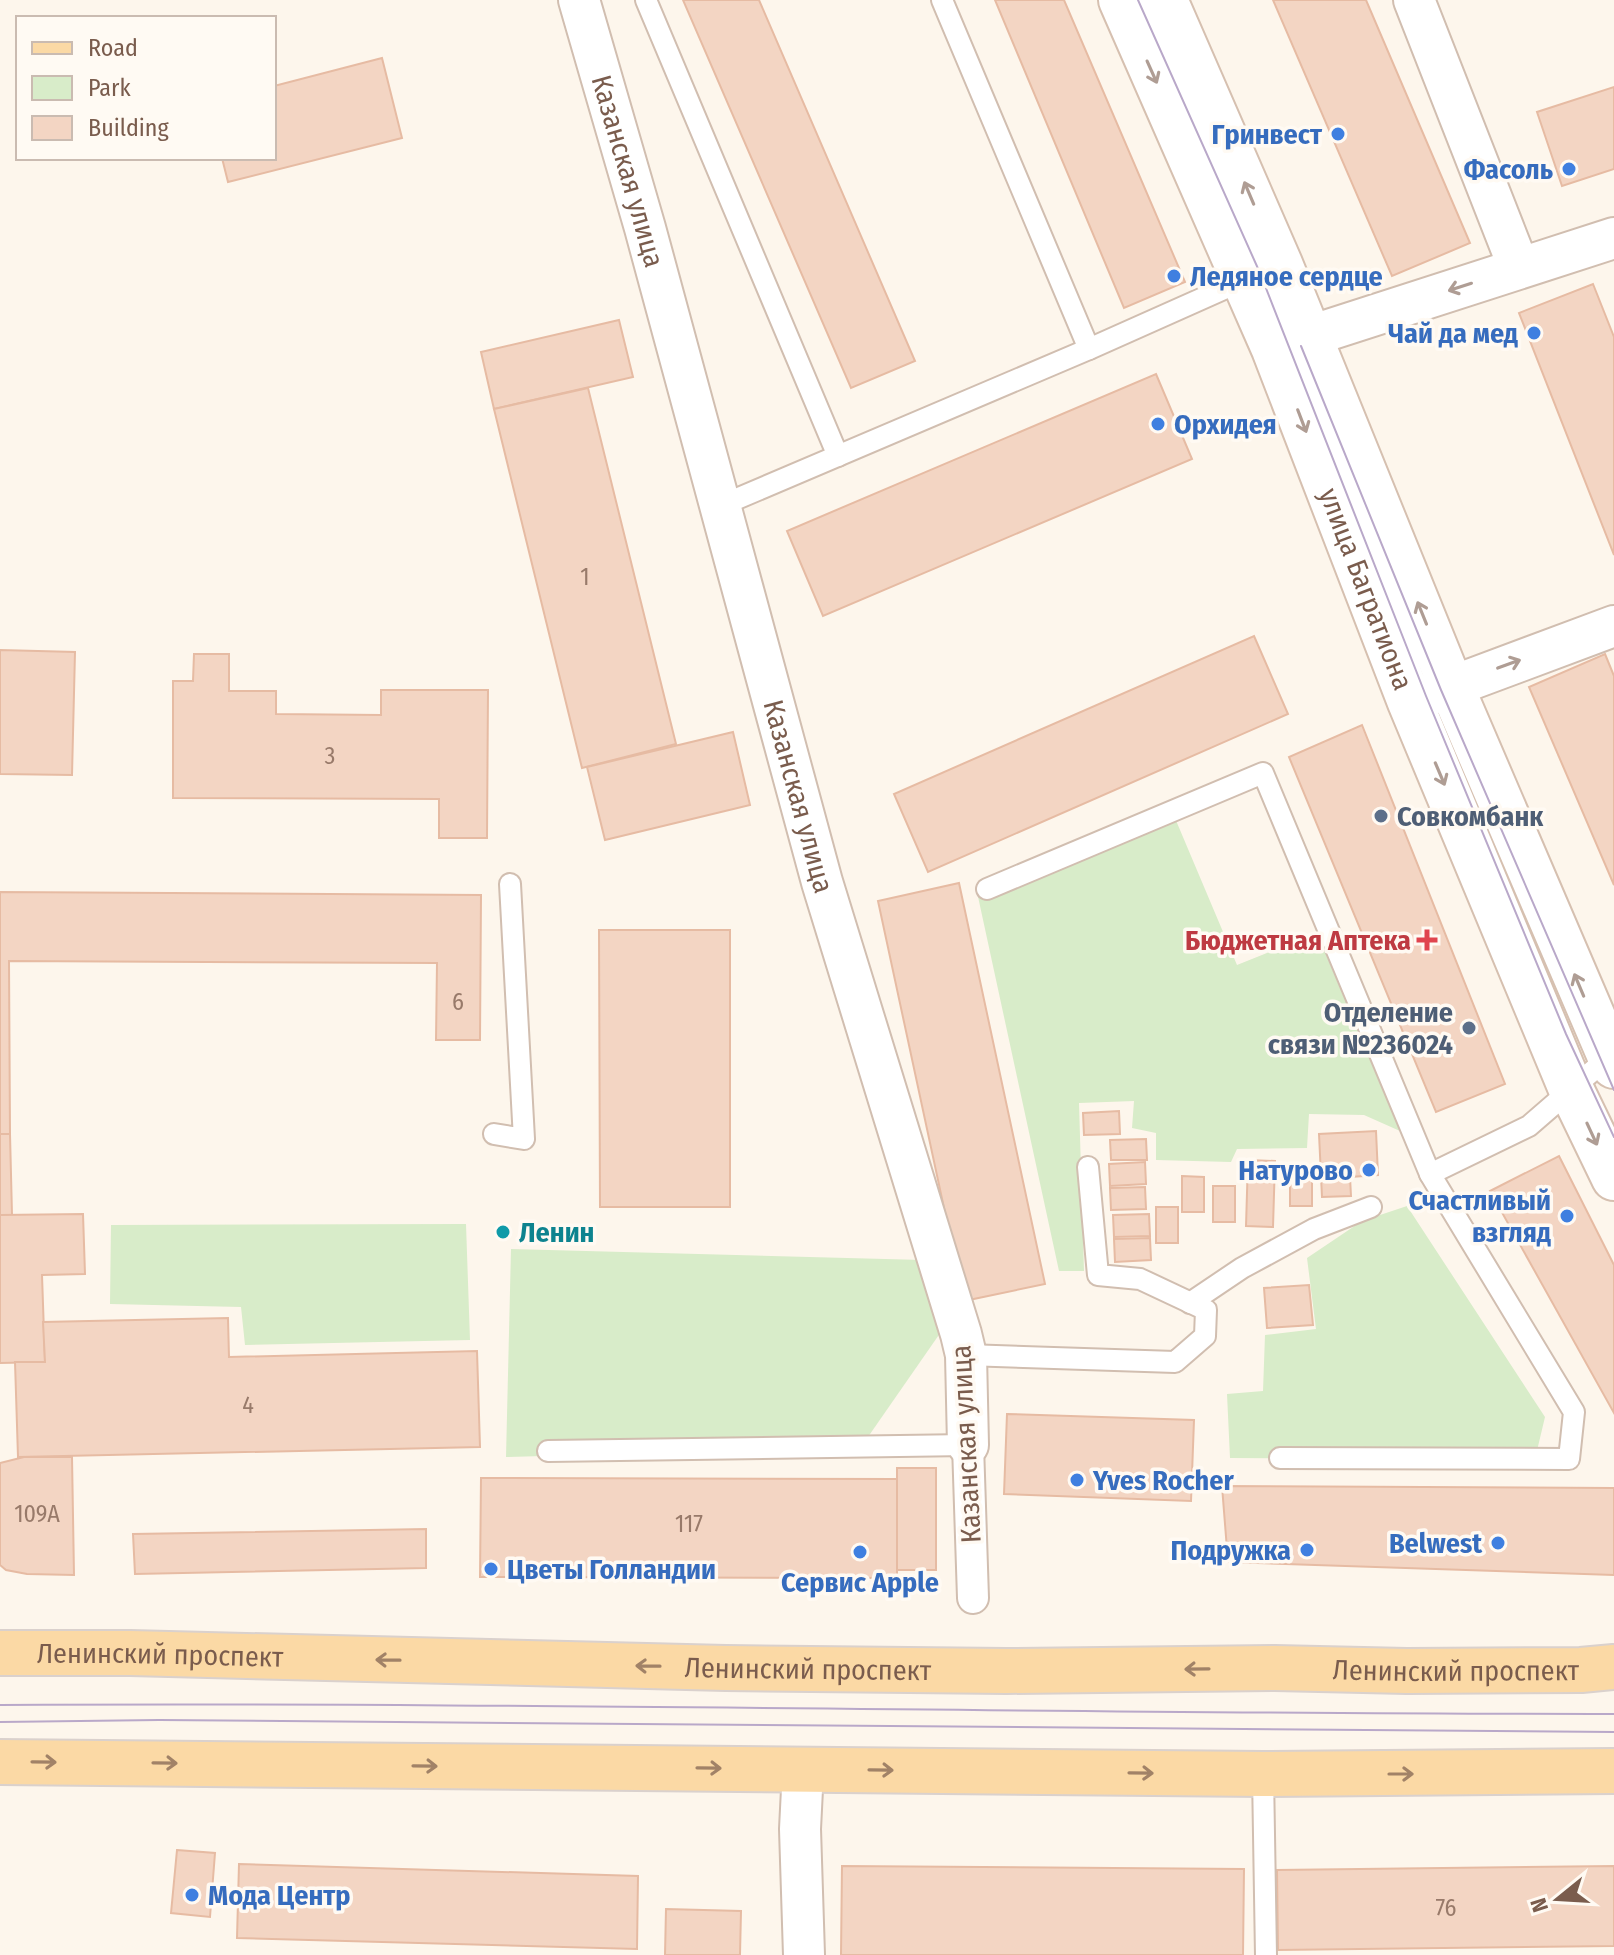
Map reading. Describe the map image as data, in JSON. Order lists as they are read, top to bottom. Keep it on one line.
{"streets":{"main road":["улица Багратиона","Ленинский проспект"],"street":["Казанская улица"]},"places":{"other":["Гринвест","Фасоль","Ледяное сердце","Чай да мед","Орхидея","Совкомбанк","Отделение связи №236024","Натурово","Счастливый взгляд","Ленин","Yves Rocher","Belwest","Подружка","Сервис Apple","Цветы Голландии","Мода Центр"],"health":["Бюджетная Аптека"]},"house_numbers":["1","3","6","4","109А","117","76"],"legend":["Road","Park","Building"],"north":"left"}
